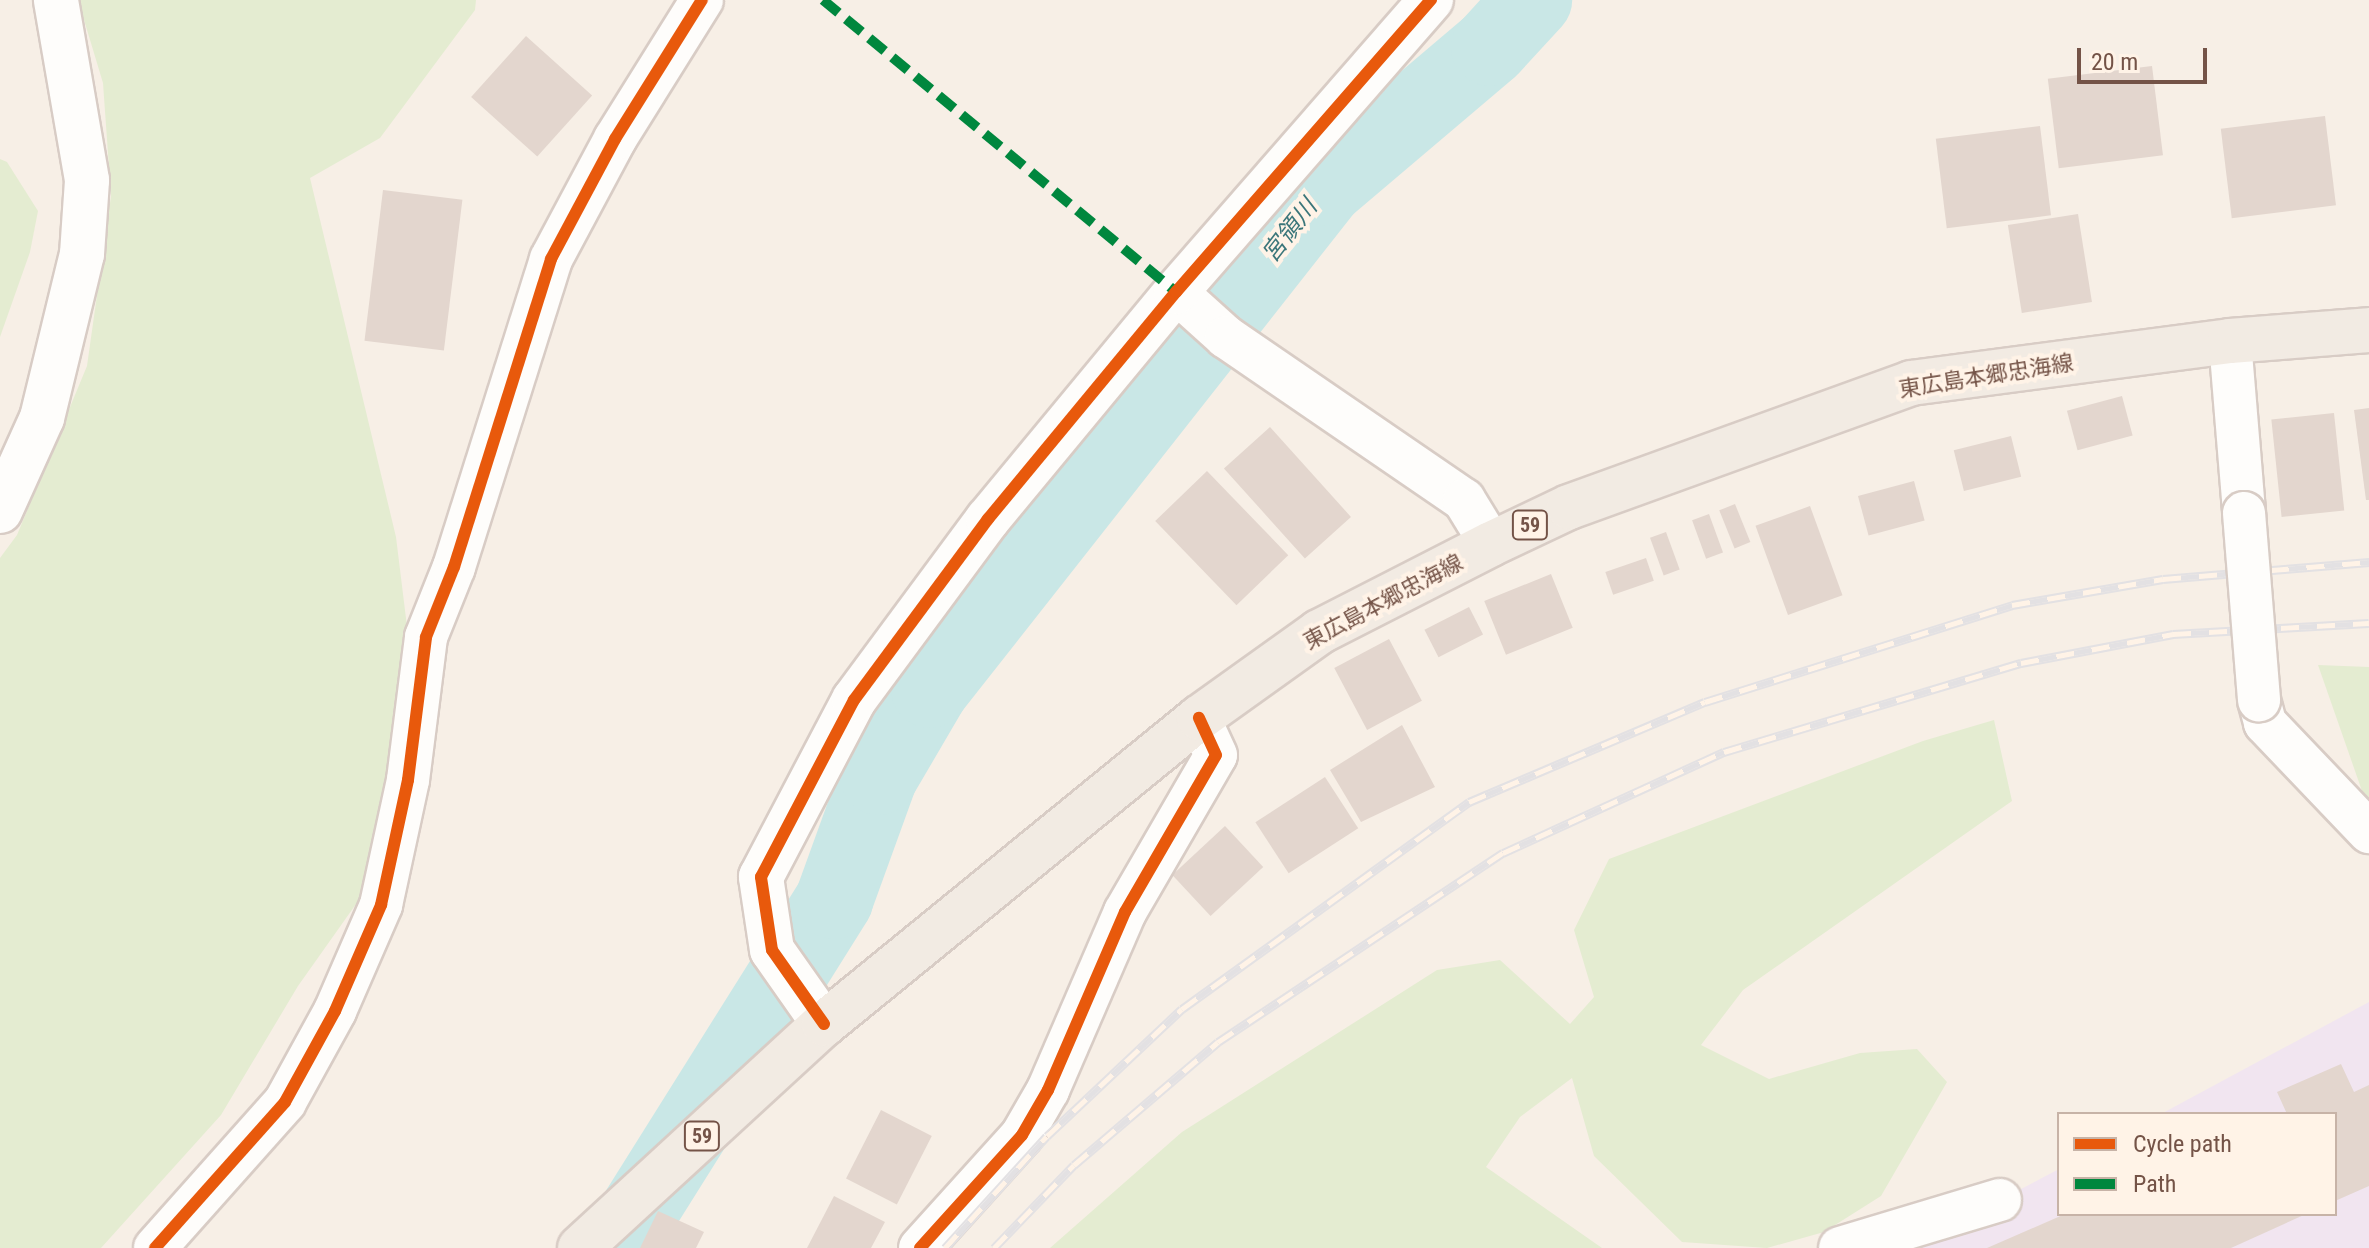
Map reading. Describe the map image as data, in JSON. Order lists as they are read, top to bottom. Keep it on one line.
{"streets":{"main road":["東広島本郷忠海線","59"]},"water":["宮領川"],"legend":["Cycle path","Path"],"scale_bar":"20 m"}
